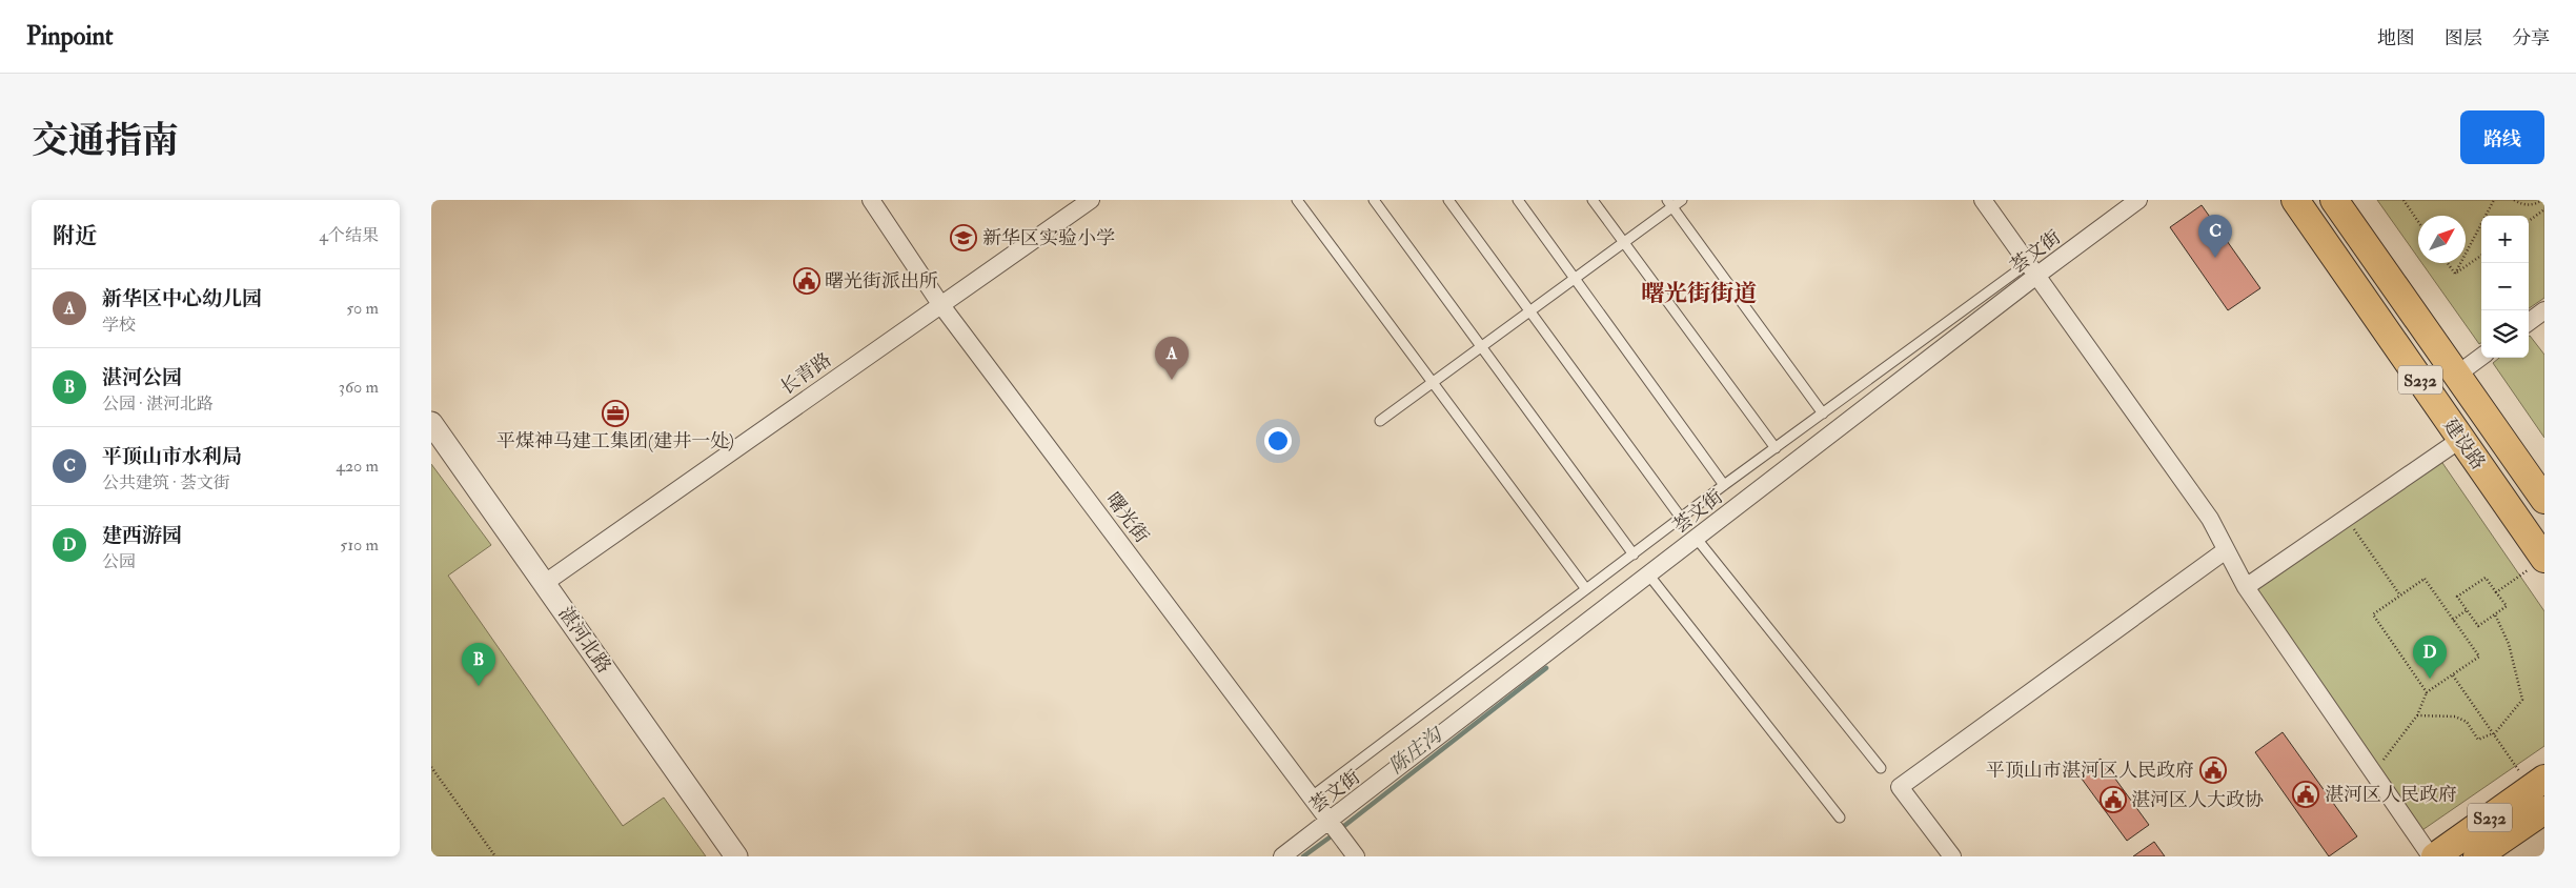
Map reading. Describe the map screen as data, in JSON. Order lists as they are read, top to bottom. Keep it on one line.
{"streets":{"main road":["S232","建设路"],"street":["荟文街","长青路","曙光街","湛河北路"]},"crossings":[["荟文街","曙光街"],["长青路","曙光街"],["长青路","湛河北路"]],"districts":["曙光街街道"],"water":["陈庄沟"],"places":{"school or university":["新华区实验小学"],"public building":["曙光街派出所","平顶山市湛河区人民政府","湛河区人民政府","湛河区人大政协"],"office":["平煤神马建工集团(建井一处)"]},"north":"top right","page":{"header":"Pinpoint","nav":["地图","图层","分享"],"title":"交通指南","buttons":"路线","heading":["附近","4个结果"],"pins":["C","A","D","B"],"map_buttons":["+","−"],"list":[{"mark":"A","name":"新华区中心幼儿园","note":"学校","value":"50 m"},{"mark":"B","name":"湛河公园","note":"公园 · 湛河北路","value":"360 m"},{"mark":"C","name":"平顶山市水利局","note":"公共建筑 · 荟文街","value":"420 m"},{"mark":"D","name":"建西游园","note":"公园","value":"510 m"}]}}
